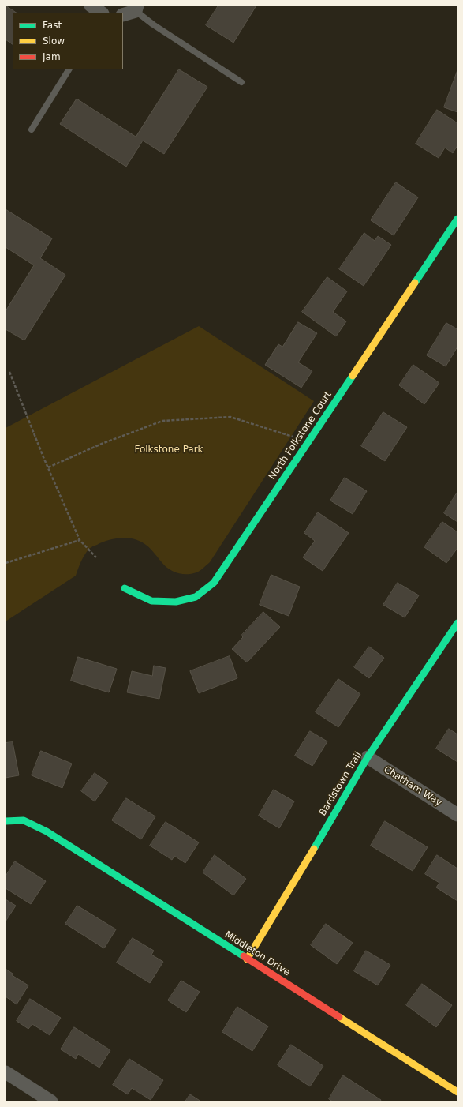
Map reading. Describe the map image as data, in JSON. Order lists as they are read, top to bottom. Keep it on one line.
{"streets":{"street":["North Folkstone Court","Bardstown Trail","Chatham Way","Middleton Drive"]},"crossings":[["Bardstown Trail","Chatham Way"],["Bardstown Trail","Middleton Drive"]],"parks":["Folkstone Park"],"legend":["Fast","Slow","Jam"]}
